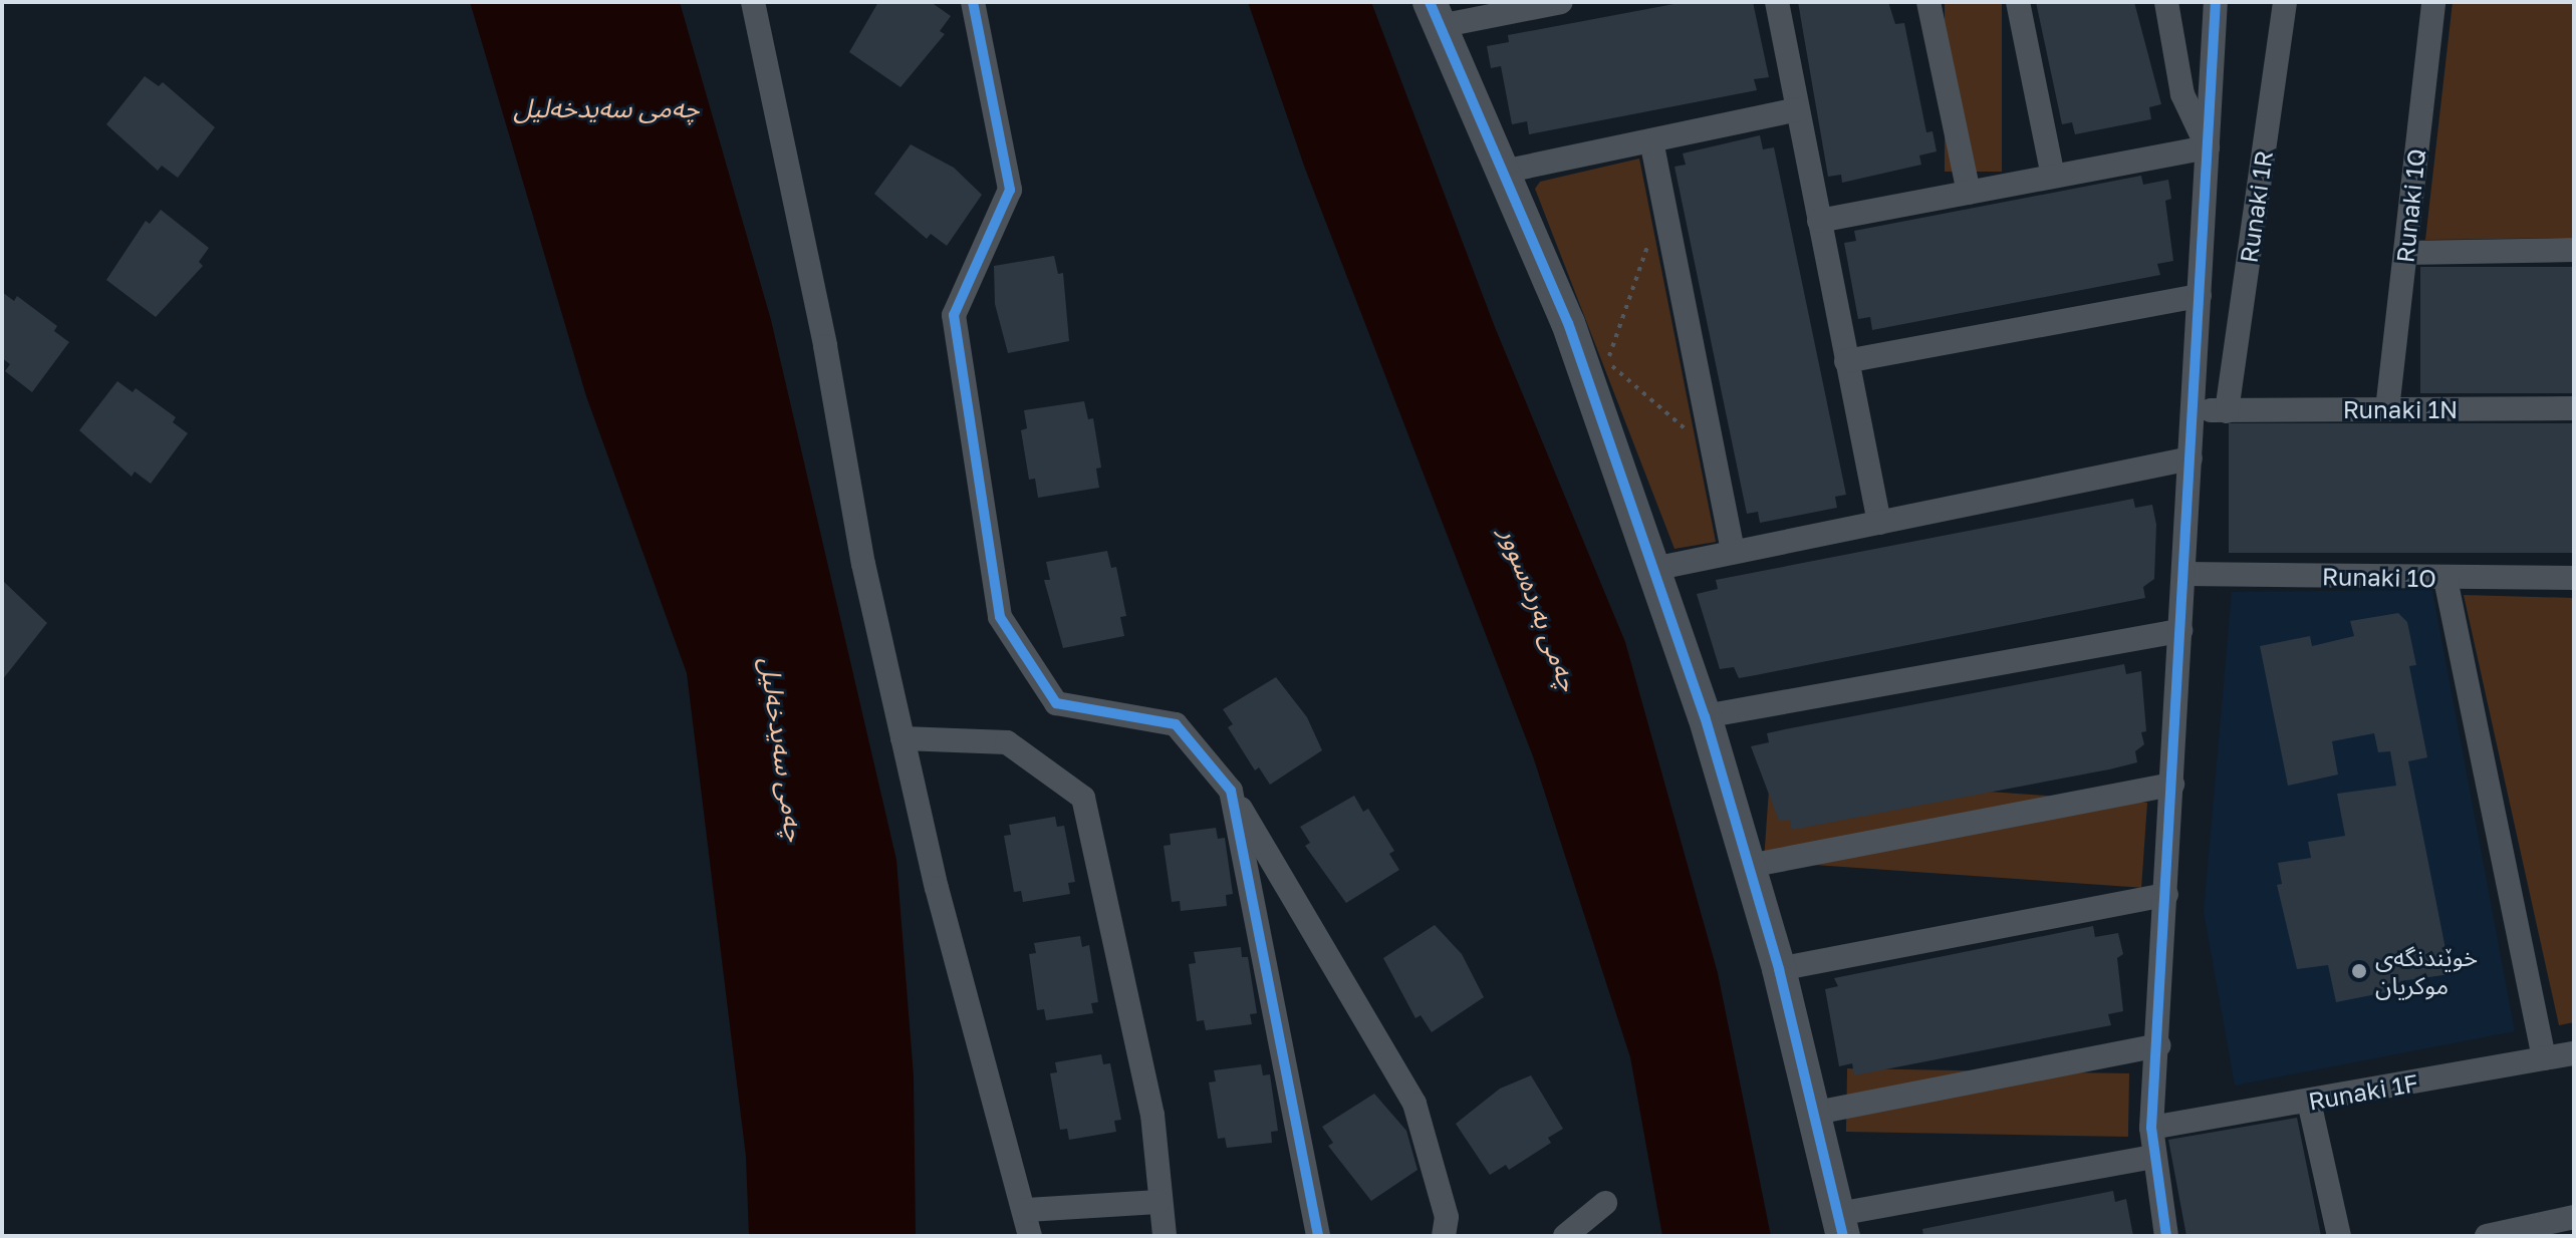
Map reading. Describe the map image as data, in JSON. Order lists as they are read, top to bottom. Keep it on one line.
{"streets":{"street":["Runaki 1Q","Runaki 1R","Runaki 1N","Runaki 1O","Runaki 1F"]},"crossings":[["Runaki 1Q","Runaki 1N"],["Runaki 1R","Runaki 1N"]],"water":["چەمی سەیدخەلیل","چەمی بەردەسوور"],"places":["خوێندنگەی موکریان"]}
